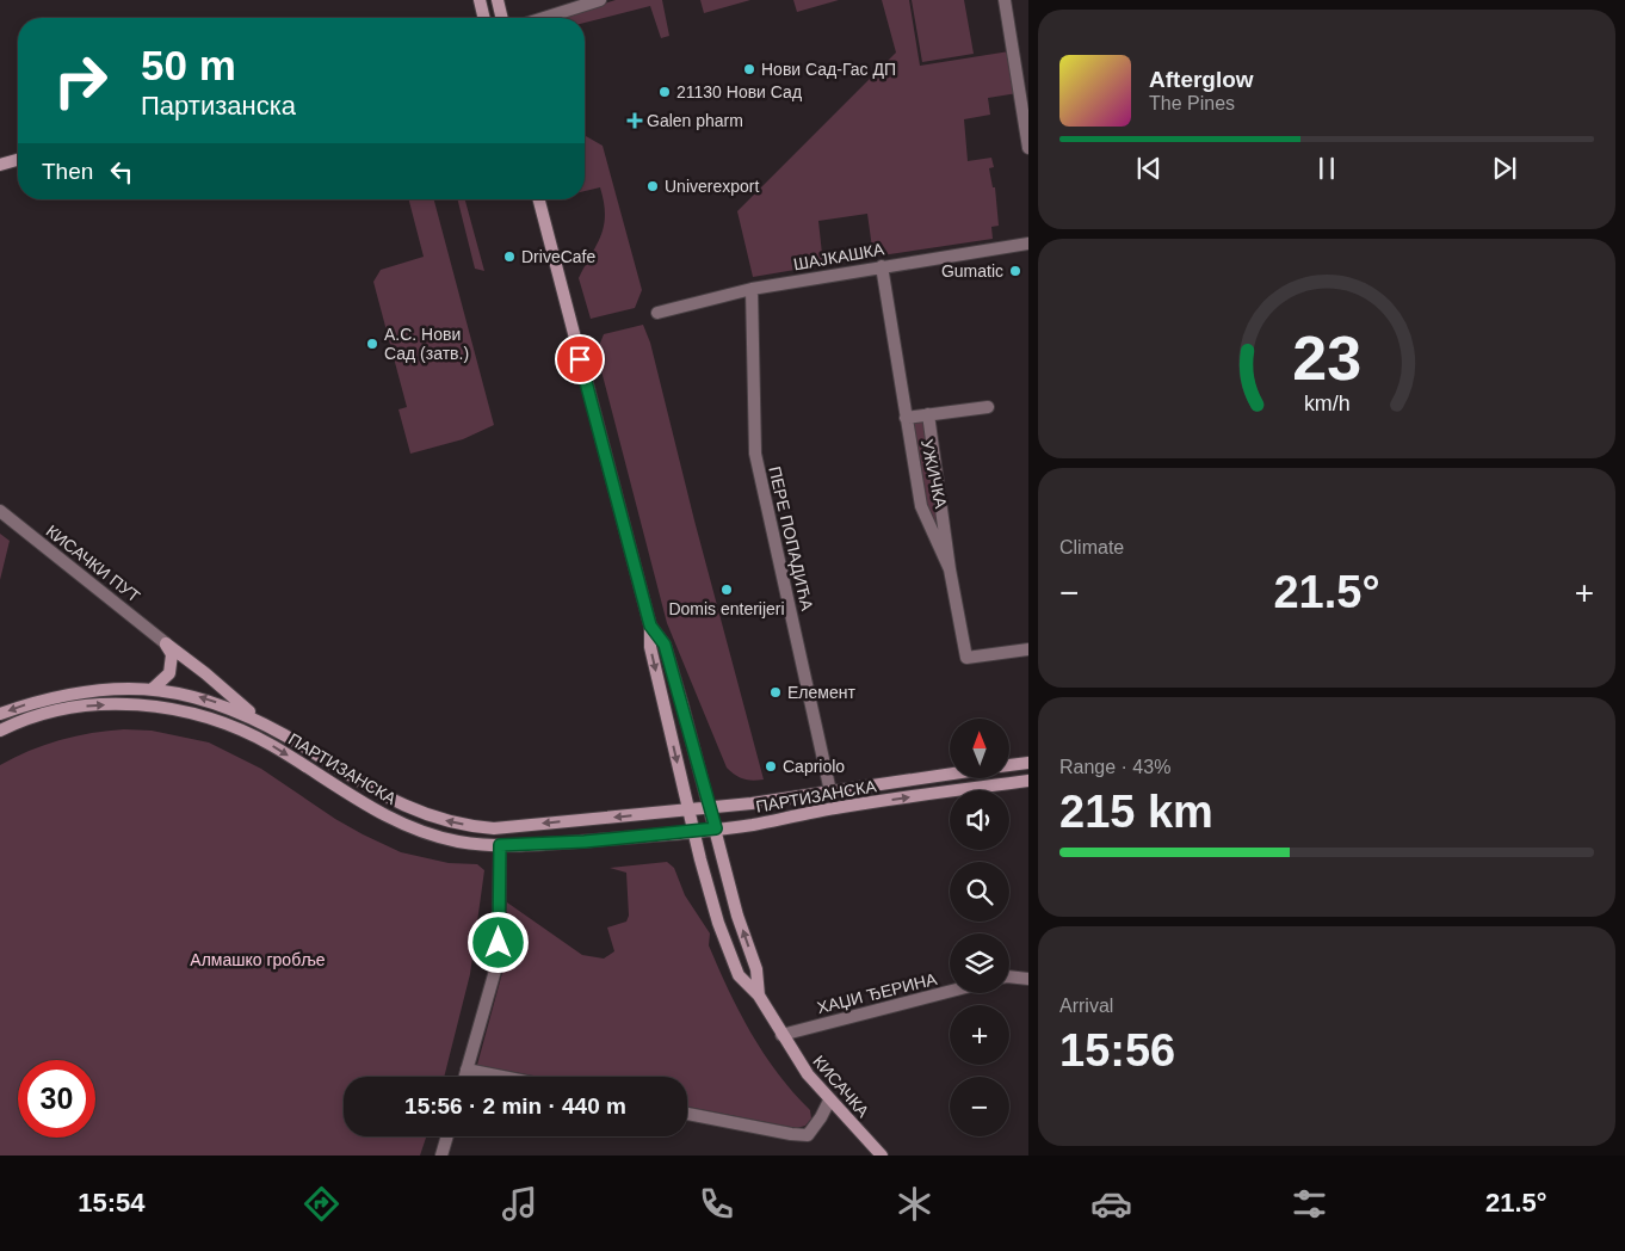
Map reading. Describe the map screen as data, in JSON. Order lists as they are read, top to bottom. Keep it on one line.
{"streets":{"main road":["ПАРТИЗАНСКА","КИСАЧКА"],"street":["ШАЈКАШКА","УЖИЧКА","ПЕРЕ ПОПАДИЋА","КИСАЧКИ ПУТ","ХАЏИ ЂЕРИНА"]},"crossings":[["ШАЈКАШКА","УЖИЧКА"],["ШАЈКАШКА","ПЕРЕ ПОПАДИЋА"],["ПЕРЕ ПОПАДИЋА","ПАРТИЗАНСКА"],["ХАЏИ ЂЕРИНА","КИСАЧКА"]],"parks":["Алмашко гробље"],"places":{"other":["Нови Сад-Гас ДП","21130 Нови Сад","Univerexport","DriveCafe","Gumatic","А.С. Нови Сад (затв.)","Domis enterijeri","Елемент","Capriolo"],"health":["Galen pharm"]},"north":"top","page":{"turn":["50 m","Партизанска"],"song":["Afterglow","The Pines"],"then":"Then","tile":["Climate",["Range · 43%","215 km"],["Arrival","15:56"]],"heat":["−","21.5°","+"],"map_buttons":["+","−"],"limit":"30","trip":"15:56 · 2 min · 440 m","tabs":["15:54","21.5°"],"gauge":["23","km/h"]}}
